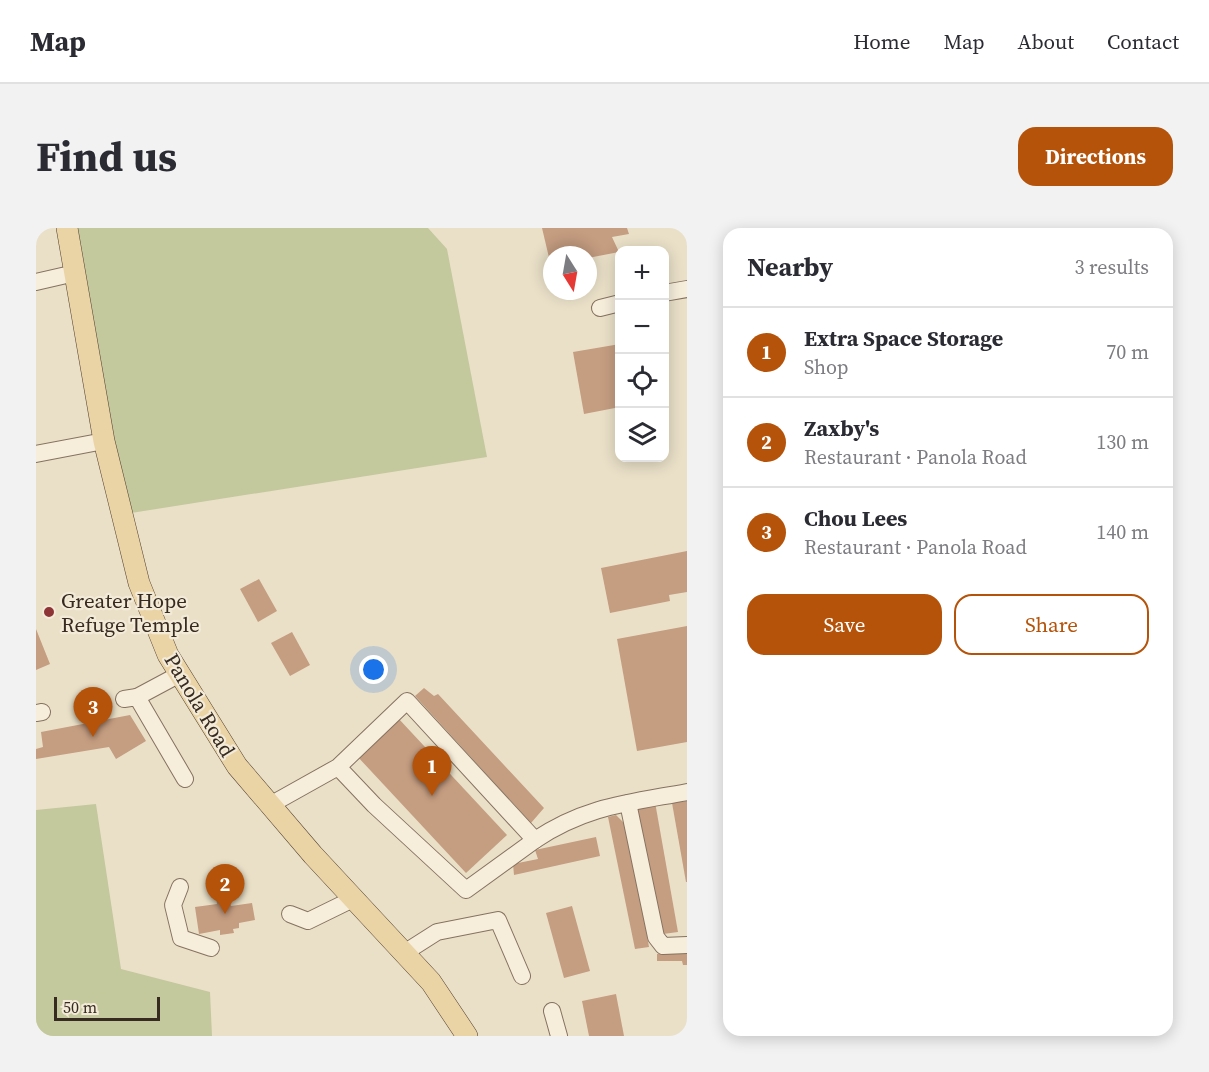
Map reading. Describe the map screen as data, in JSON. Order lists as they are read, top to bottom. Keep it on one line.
{"streets":{"main road":["Panola Road"]},"places":["Greater Hope Refuge Temple"],"scale_bar":"50 m","north":"bottom","page":{"header":"Map","nav":["Home","Map","About","Contact"],"title":"Find us","buttons":["Directions",["Save","Share"]],"heading":["Nearby","3 results"],"map_buttons":["+","−"],"list":[{"mark":"1","name":"Extra Space Storage","note":"Shop","value":"70 m"},{"mark":"2","name":"Zaxby's","note":"Restaurant · Panola Road","value":"130 m"},{"mark":"3","name":"Chou Lees","note":"Restaurant · Panola Road","value":"140 m"}],"pins":["3","1","2"],"scale":"50 m"}}
